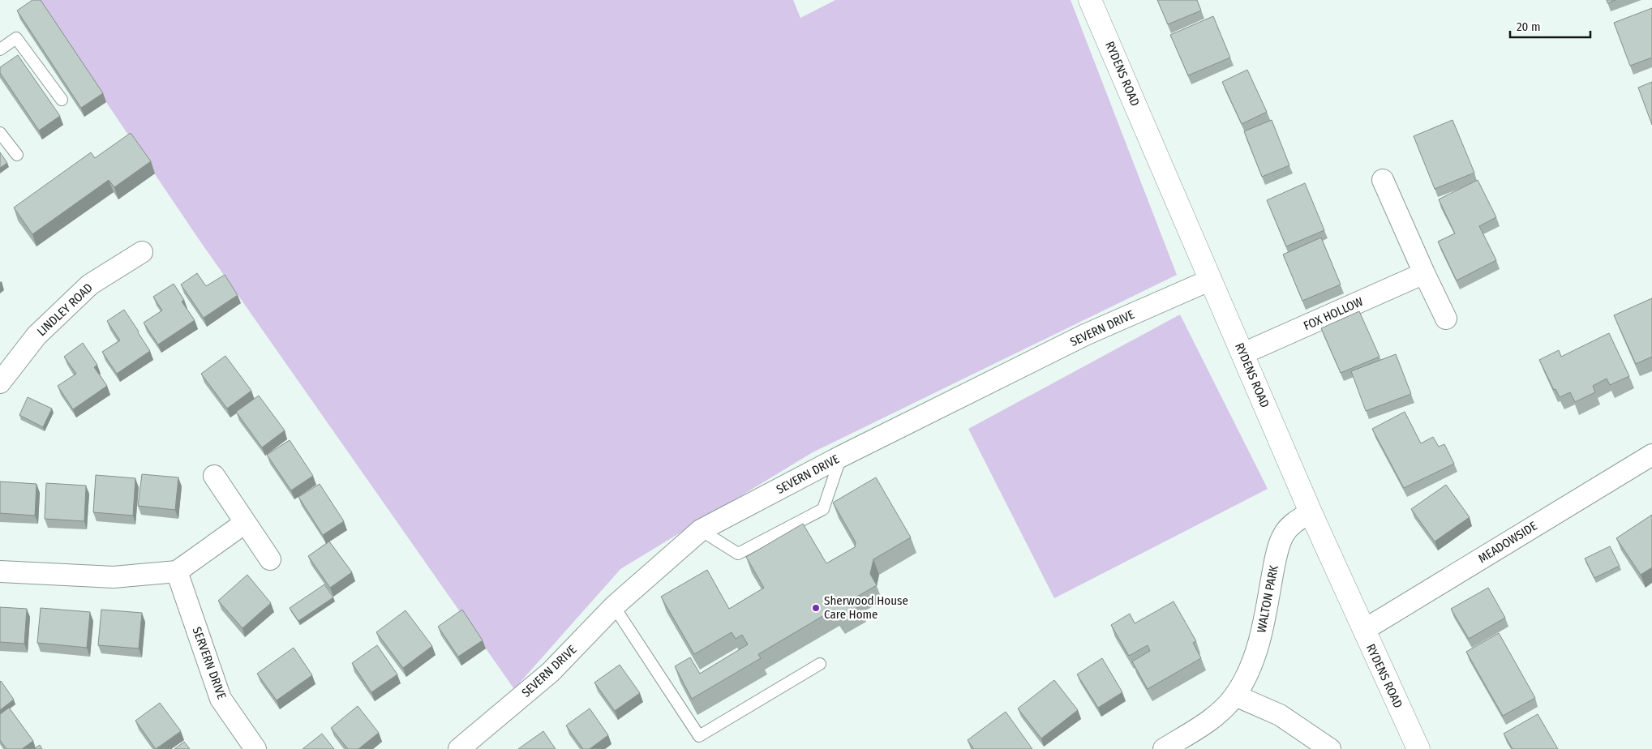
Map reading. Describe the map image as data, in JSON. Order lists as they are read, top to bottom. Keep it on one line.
{"streets":{"street":["RYDENS ROAD","LINDLEY ROAD","FOX HOLLOW","SEVERN DRIVE","MEADOWSIDE","WALTON PARK","SERVERN DRIVE"]},"crossings":[["RYDENS ROAD","FOX HOLLOW"],["RYDENS ROAD","SEVERN DRIVE"],["RYDENS ROAD","MEADOWSIDE"],["RYDENS ROAD","WALTON PARK"]],"places":["Sherwood House Care Home"],"scale_bar":"20 m"}
